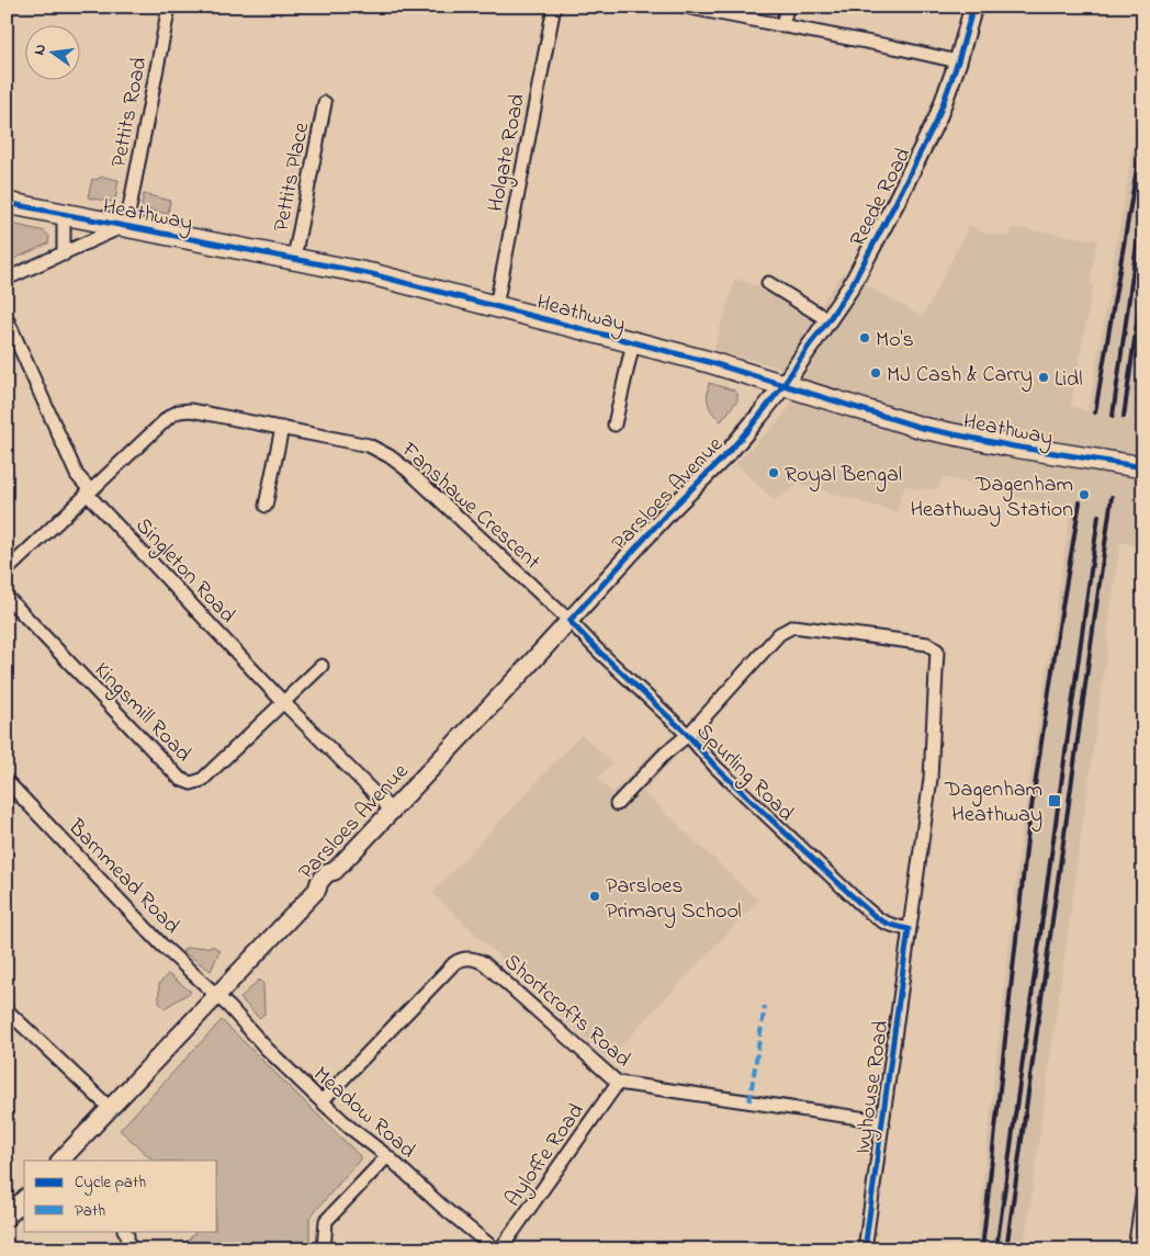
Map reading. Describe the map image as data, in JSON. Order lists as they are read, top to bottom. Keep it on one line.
{"streets":{"main road":["Heathway"],"street":["Pettits Road","Holgate Road","Pettits Place","Reede Road","Parsloes Avenue","Fanshawe Crescent","Singleton Road","Kingsmill Road","Spurling Road","Barnmead Road","Shortcrofts Road","Ivyhouse Road","Meadow Road","Ayloffe Road"]},"crossings":[["Pettits Road","Heathway"],["Holgate Road","Heathway"],["Pettits Place","Heathway"],["Reede Road","Heathway"],["Reede Road","Parsloes Avenue"],["Heathway","Parsloes Avenue"],["Parsloes Avenue","Fanshawe Crescent"],["Parsloes Avenue","Singleton Road"],["Parsloes Avenue","Spurling Road"],["Parsloes Avenue","Barnmead Road"],["Parsloes Avenue","Meadow Road"],["Fanshawe Crescent","Singleton Road"],["Fanshawe Crescent","Spurling Road"],["Singleton Road","Kingsmill Road"],["Spurling Road","Ivyhouse Road"],["Barnmead Road","Meadow Road"],["Shortcrofts Road","Ivyhouse Road"],["Shortcrofts Road","Meadow Road"],["Shortcrofts Road","Ayloffe Road"]],"places":{"other":["Mo's","MJ Cash & Carry","Lidl","Royal Bengal","Dagenham Heathway Station","Parsloes Primary School"],"transit":["Dagenham Heathway"]},"legend":["Cycle path","Path"],"north":"left"}
